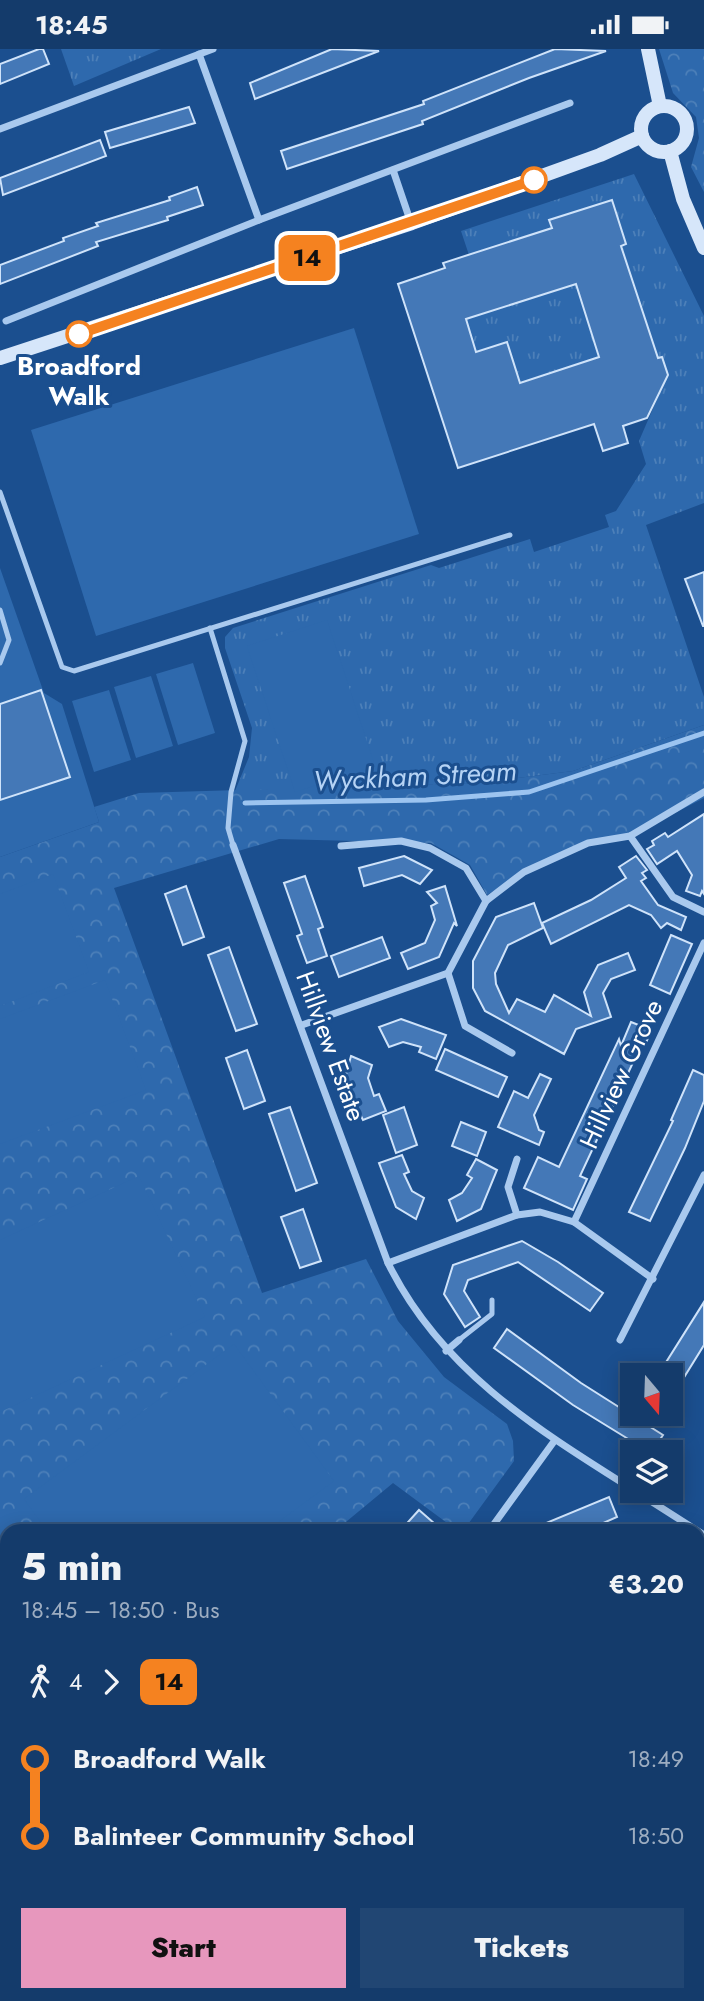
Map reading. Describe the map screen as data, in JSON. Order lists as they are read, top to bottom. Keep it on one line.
{"streets":{"street":["Hillview Estate","Hillview Grove"]},"water":["Wyckham Stream"],"places":["Broadford Walk"],"lines":["bus line 14"],"north":"bottom","page":{"status":"18:45","on_map":"14","heading":["5 min","18:45 – 18:50 · Bus","€3.20"],"legs":["4","14"],"list":[{"name":"Broadford Walk","value":"18:49"},{"name":"Balinteer Community School","value":"18:50"}],"buttons":["Start","Tickets"]}}
